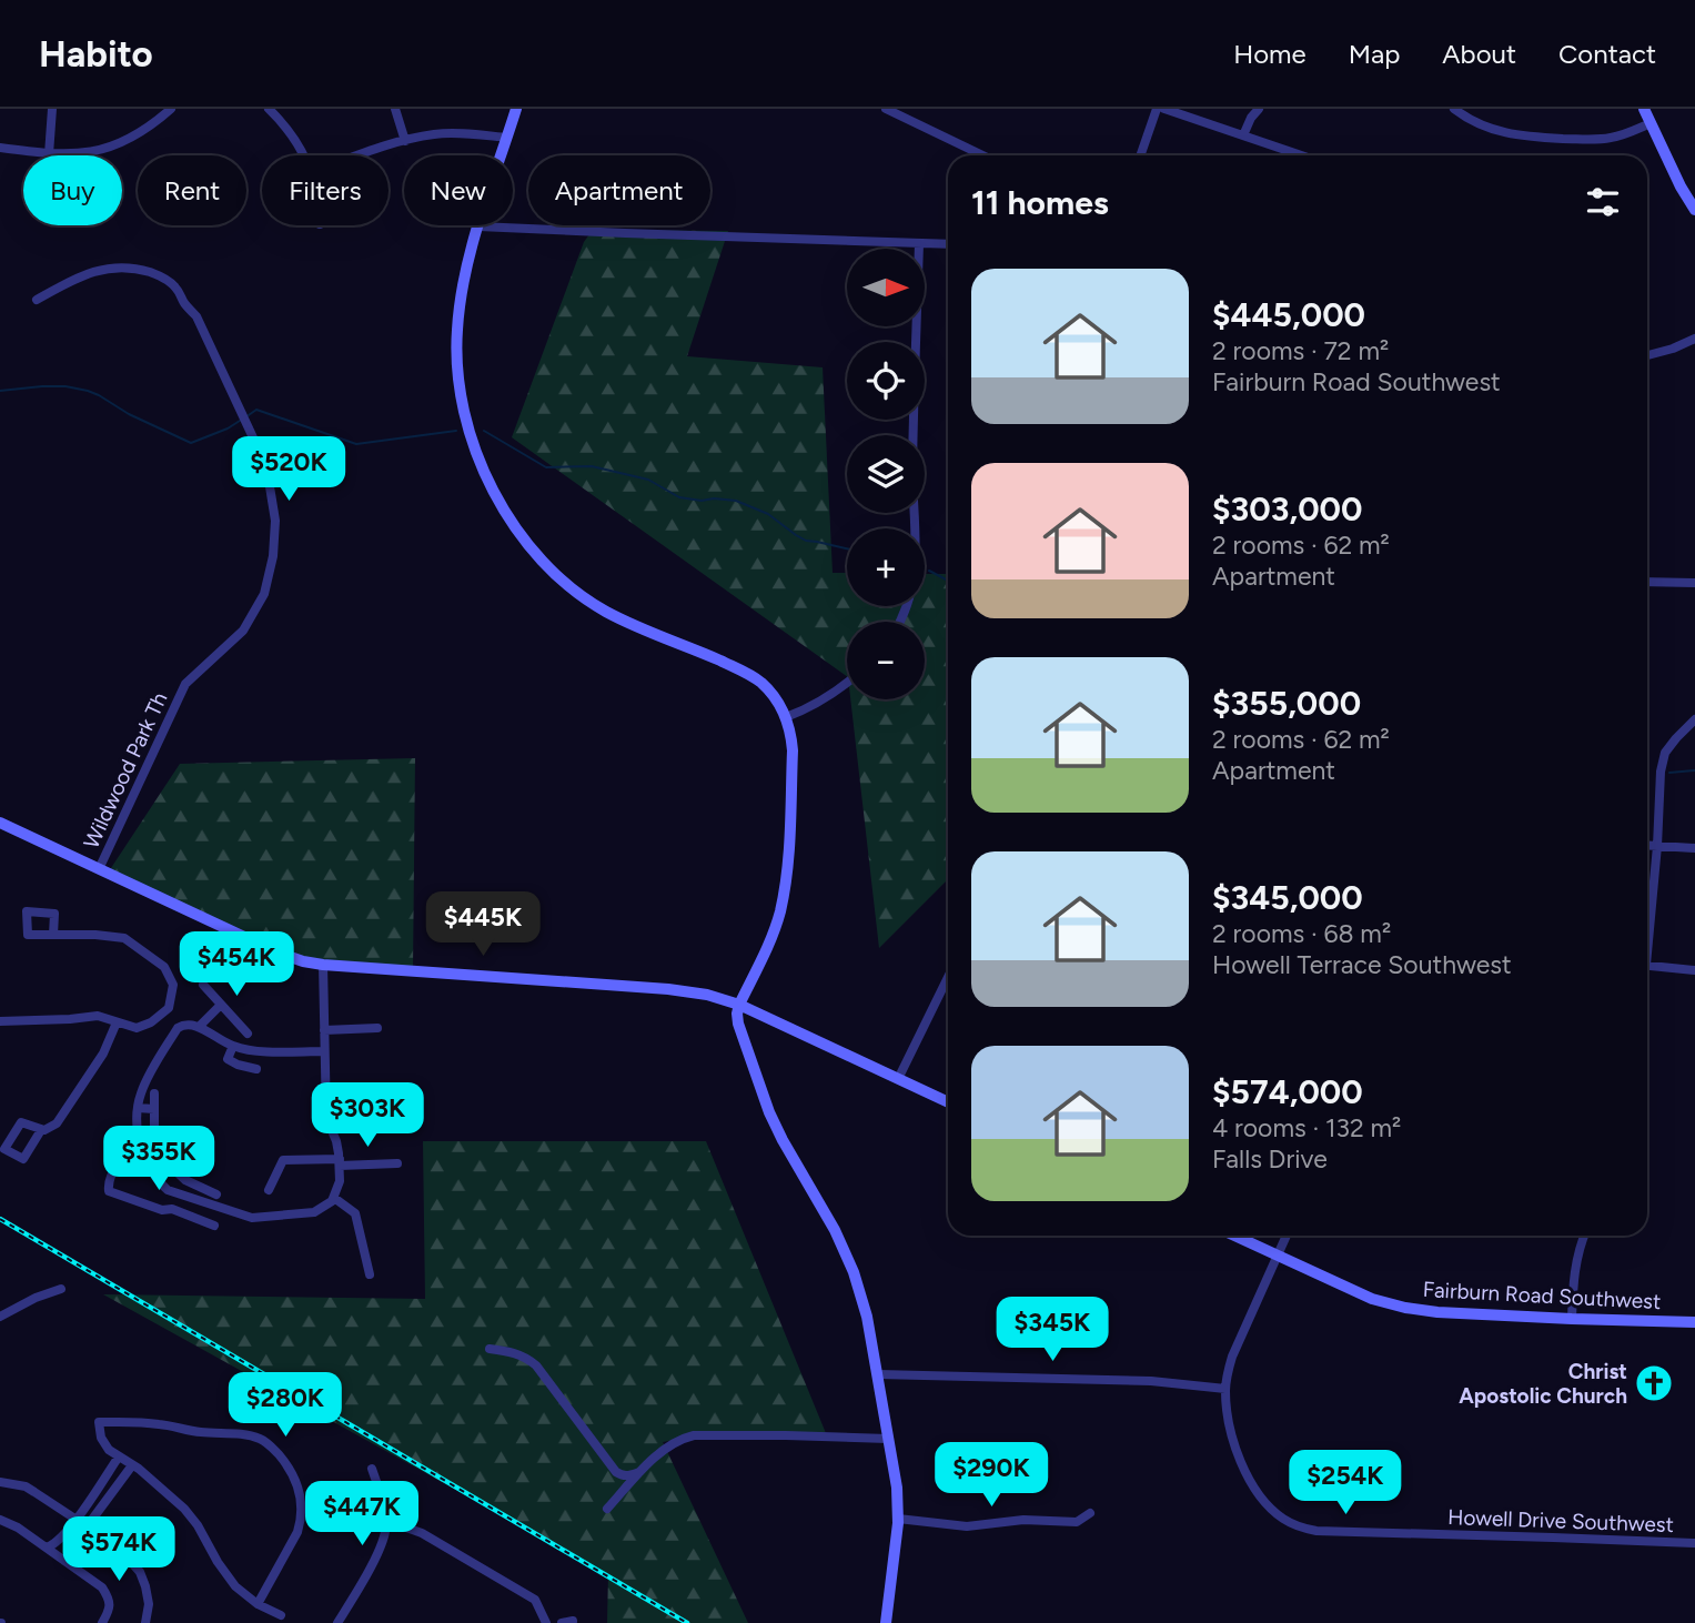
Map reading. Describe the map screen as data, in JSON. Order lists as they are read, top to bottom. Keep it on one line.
{"streets":{"street":["Wildwood Park Th","Fairburn Road Southwest","Howell Drive Southwest"]},"crossings":[["Fairburn Road Southwest","Howell Drive Southwest"]],"places":{"church":["Christ Apostolic Church"]},"north":"right","page":{"header":"Habito","nav":["Home","Map","About","Contact"],"chip":["Buy","Rent","Filters","New","Apartment"],"heading":"11 homes","map_buttons":["+","−"],"list":[{"name":"$445,000","note":"2 rooms · 72 m² · Fairburn Road Southwest"},{"name":"$303,000","note":"2 rooms · 62 m² · Apartment"},{"name":"$355,000","note":"2 rooms · 62 m² · Apartment"},{"name":"$345,000","note":"2 rooms · 68 m² · Howell Terrace Southwest"},{"name":"$574,000","note":"4 rooms · 132 m² · Falls Drive"}],"price":["$520K","$445K","$454K","$303K","$355K","$345K","$280K","$290K","$254K","$447K","$574K"]}}
